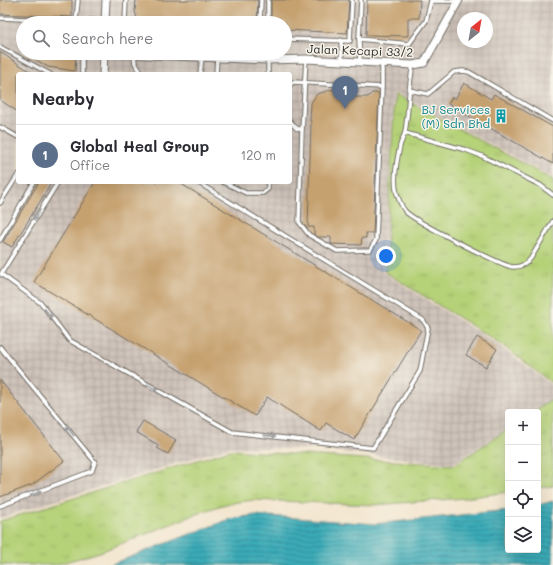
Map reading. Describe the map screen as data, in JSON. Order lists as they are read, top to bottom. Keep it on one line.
{"streets":{"street":["Jalan Kecapi 33/2"]},"places":{"building":["BJ Services (M) Sdn Bhd"]},"north":"top right","page":{"search":"Search here","heading":"Nearby","pins":"1","list":[{"mark":"1","name":"Global Heal Group","note":"Office","value":"120 m"}],"map_buttons":["+","−"]}}
